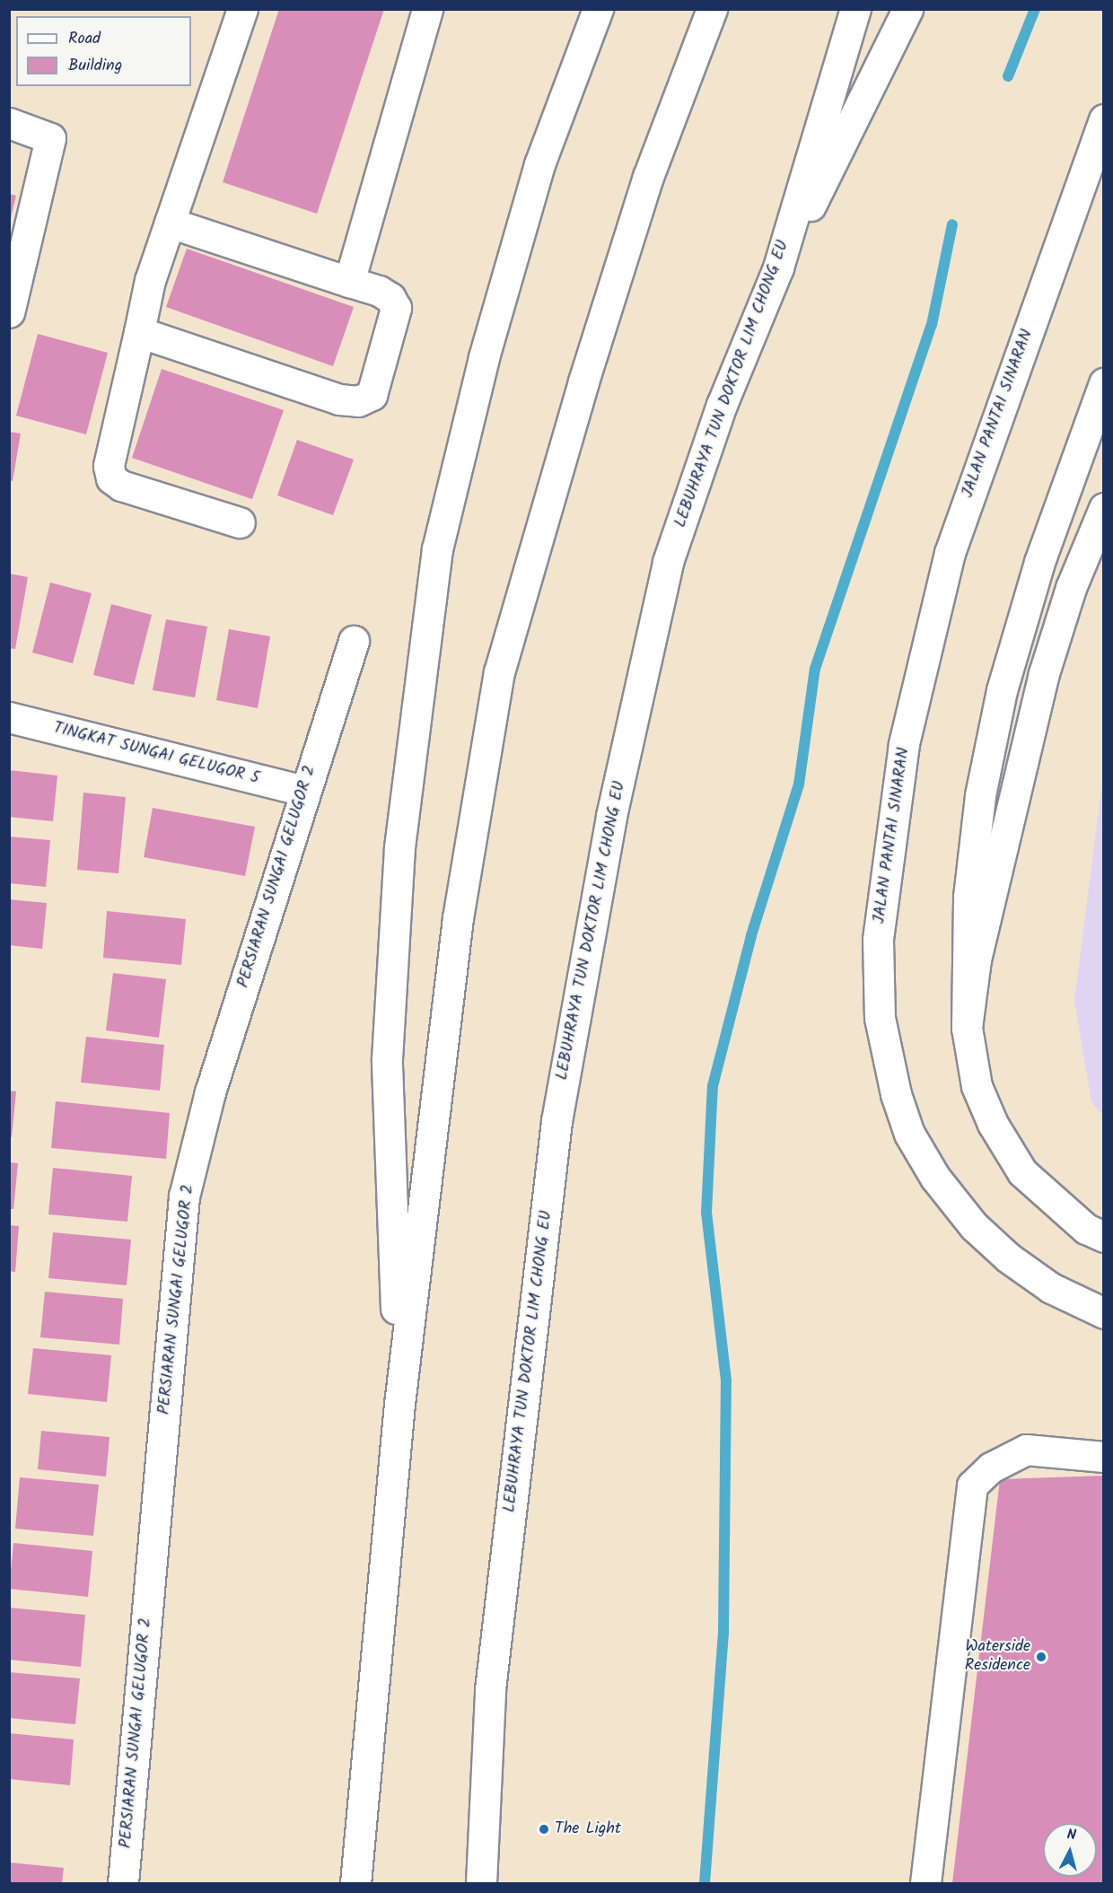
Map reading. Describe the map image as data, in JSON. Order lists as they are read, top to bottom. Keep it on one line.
{"streets":{"main road":["LEBUHRAYA TUN DOKTOR LIM CHONG EU","JALAN PANTAI SINARAN","TINGKAT SUNGAI GELUGOR 5","PERSIARAN SUNGAI GELUGOR 2"]},"crossings":[["TINGKAT SUNGAI GELUGOR 5","PERSIARAN SUNGAI GELUGOR 2"]],"places":["Waterside Residence","The Light"],"legend":["Road","Building"],"north":"top"}
